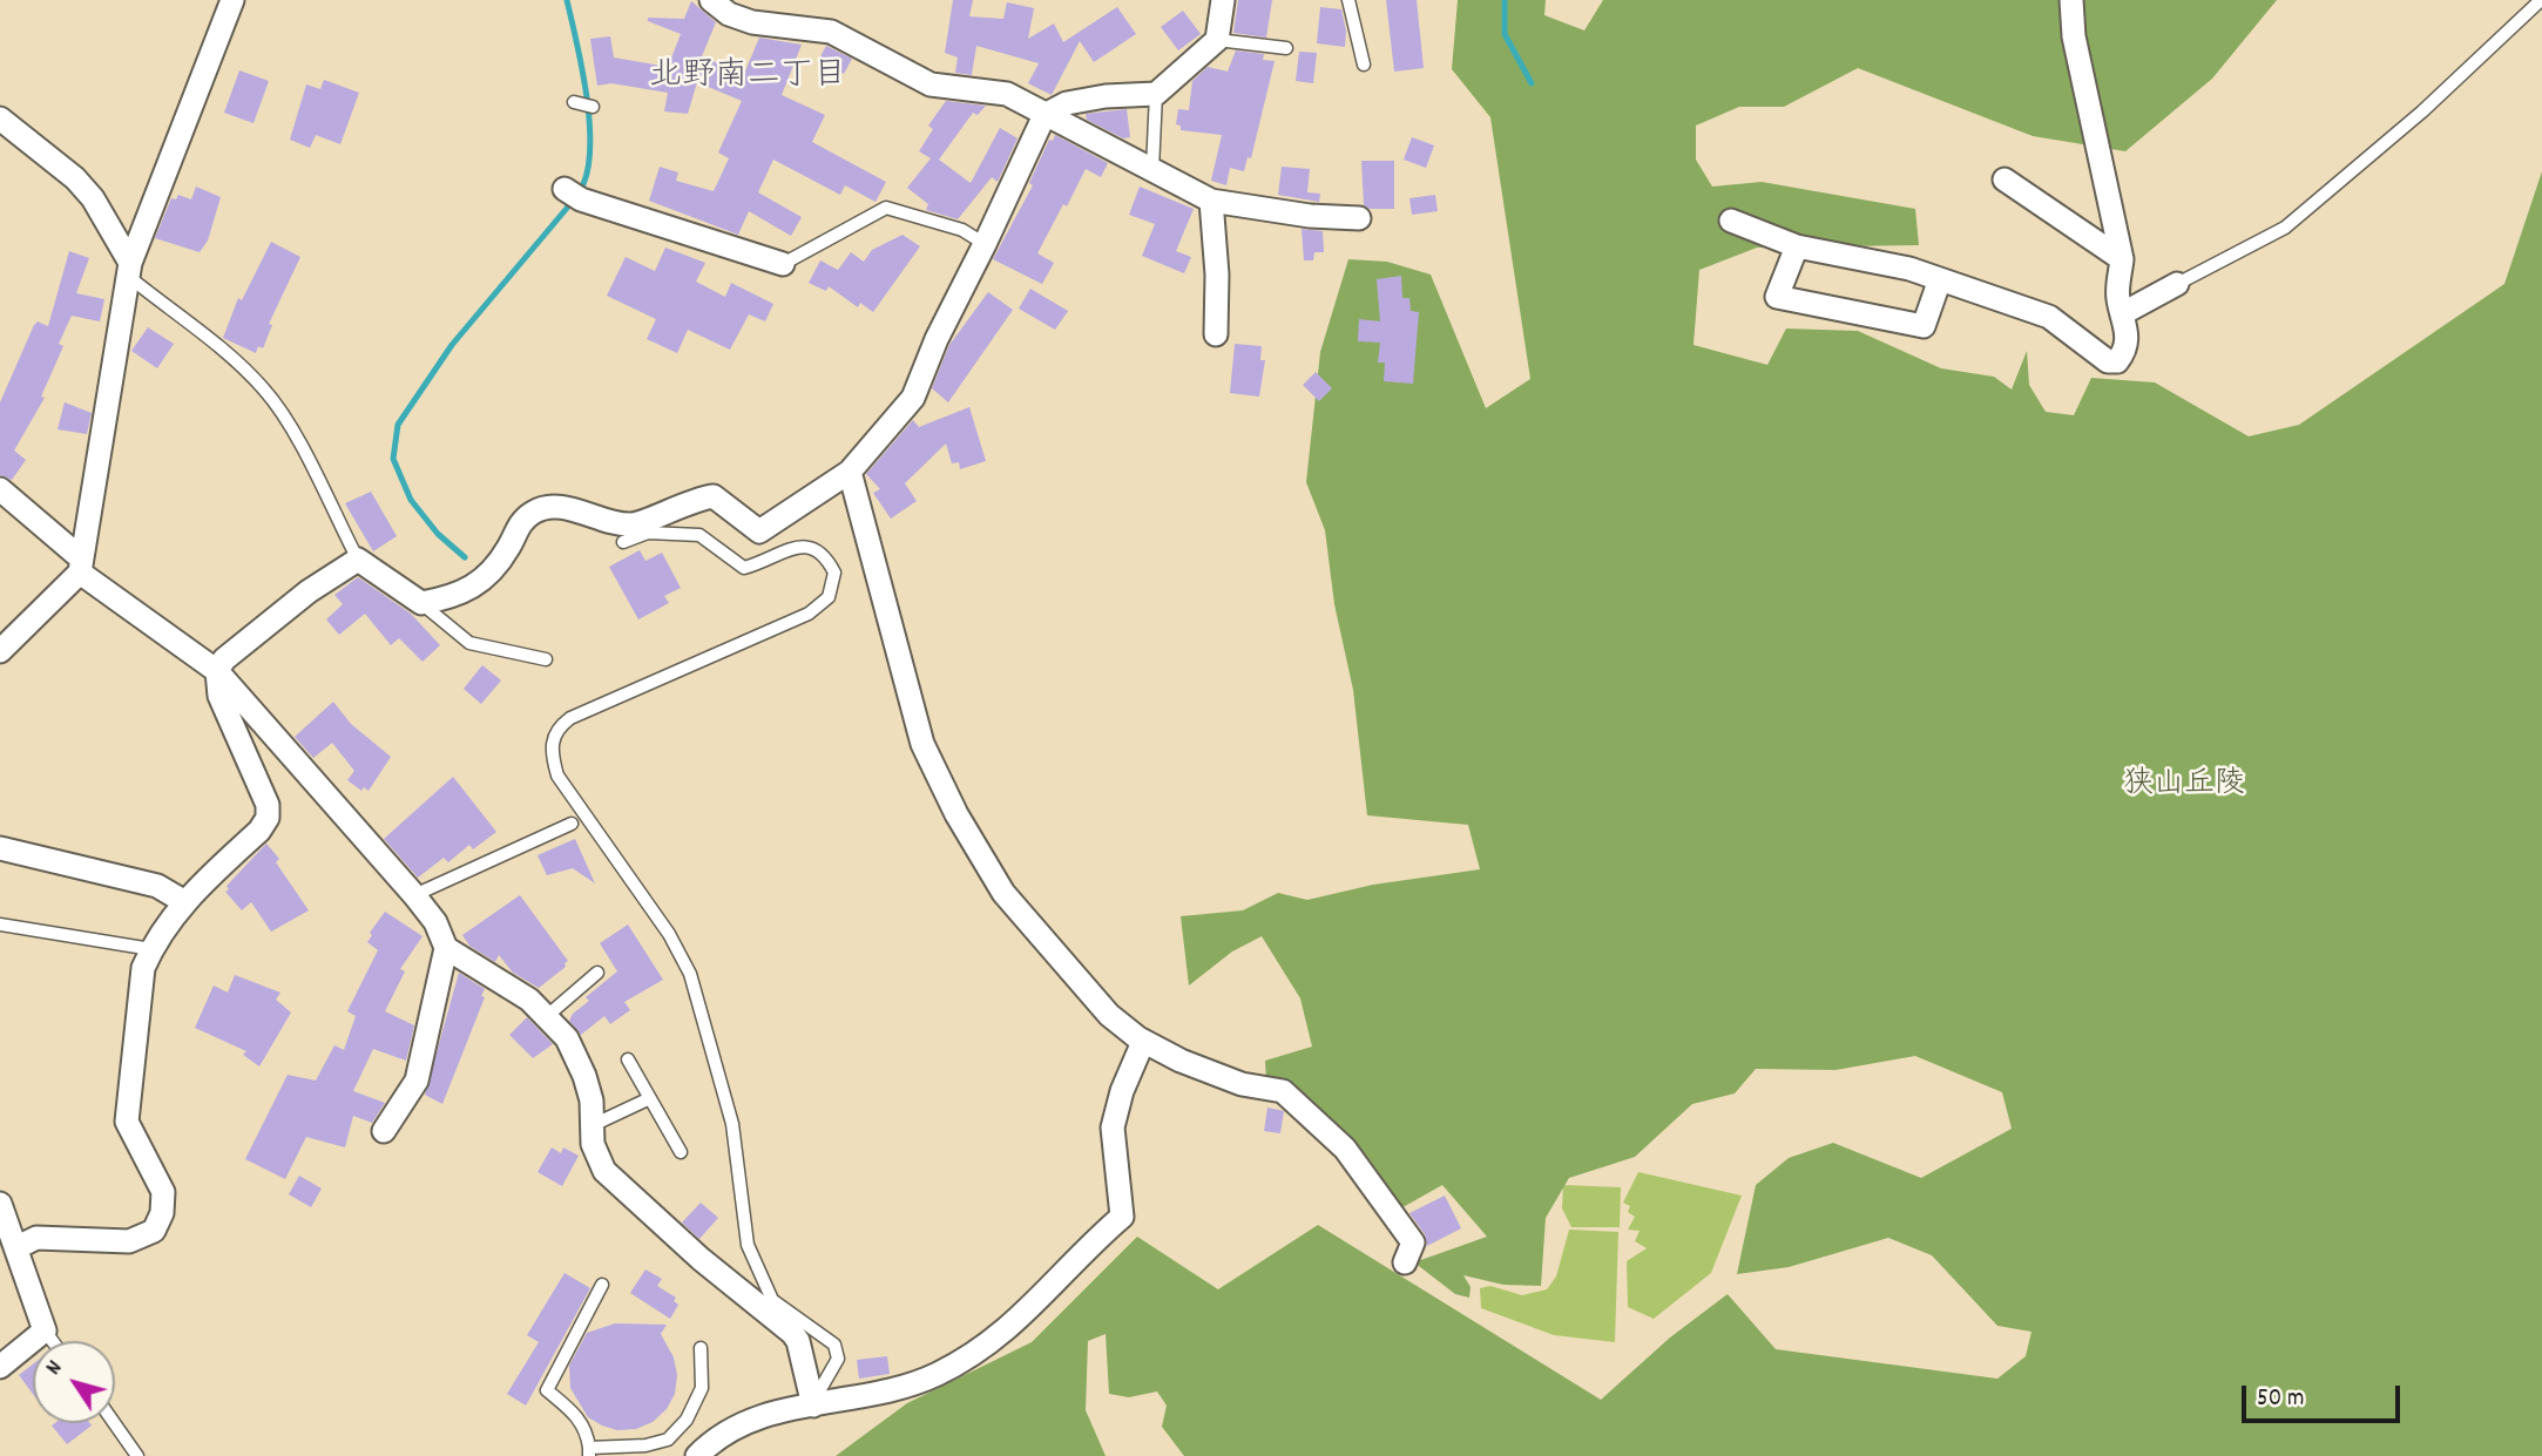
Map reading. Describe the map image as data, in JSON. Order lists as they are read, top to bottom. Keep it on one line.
{"districts":["北野南二丁目"],"parks":["狭山丘陵"],"scale_bar":"50 m","north":"top left"}
